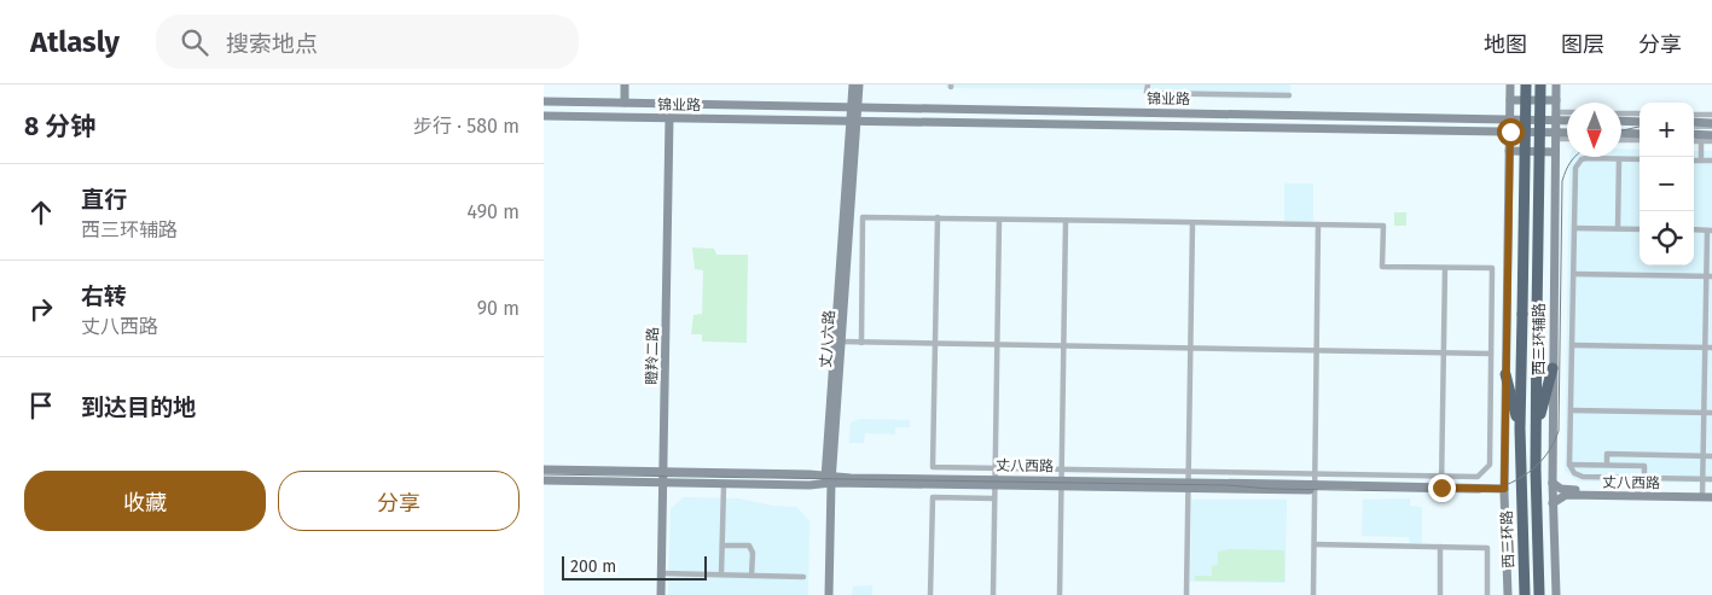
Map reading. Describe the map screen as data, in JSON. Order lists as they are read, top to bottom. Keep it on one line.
{"streets":{"highway":["西三环路"],"main road":["锦业路","丈八六路","西三环辅路","瞪羚二路","丈八西路"]},"crossings":[["锦业路","丈八六路"],["锦业路","西三环辅路"],["锦业路","瞪羚二路"],["丈八六路","丈八西路"],["西三环辅路","丈八西路"],["瞪羚二路","丈八西路"]],"scale_bar":"200 m","north":"bottom","page":{"header":"Atlasly","search":"搜索地点","nav":["地图","图层","分享"],"heading":["8 分钟","步行 · 580 m"],"map_buttons":["+","−"],"list":[["直行","西三环辅路","490 m"],["右转","丈八西路","90 m"],"到达目的地"],"buttons":["收藏","分享"],"scale":"200 m"}}
